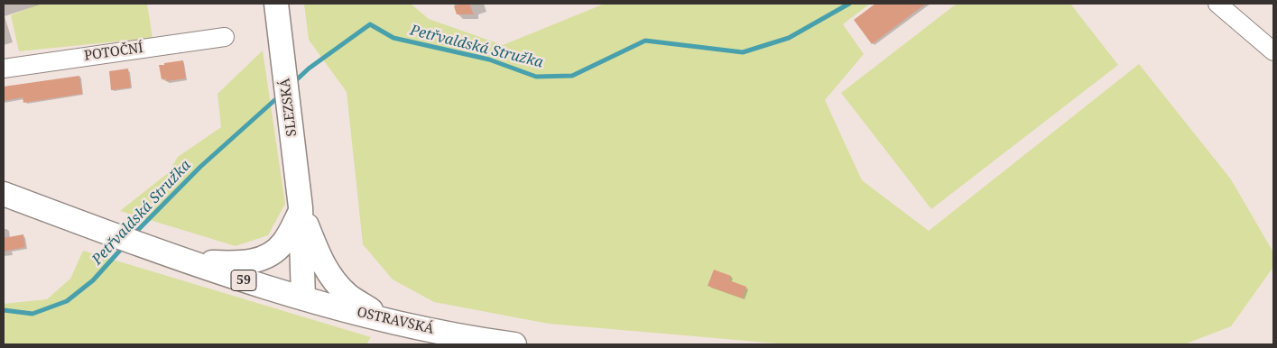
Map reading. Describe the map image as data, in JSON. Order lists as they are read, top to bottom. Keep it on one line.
{"streets":{"main road":["SLEZSKÁ","59","OSTRAVSKÁ"],"street":["POTOČNÍ"]},"crossings":[["SLEZSKÁ","59"],["SLEZSKÁ","OSTRAVSKÁ"],["59","OSTRAVSKÁ"]],"water":["Petřvaldská Stružka"]}
